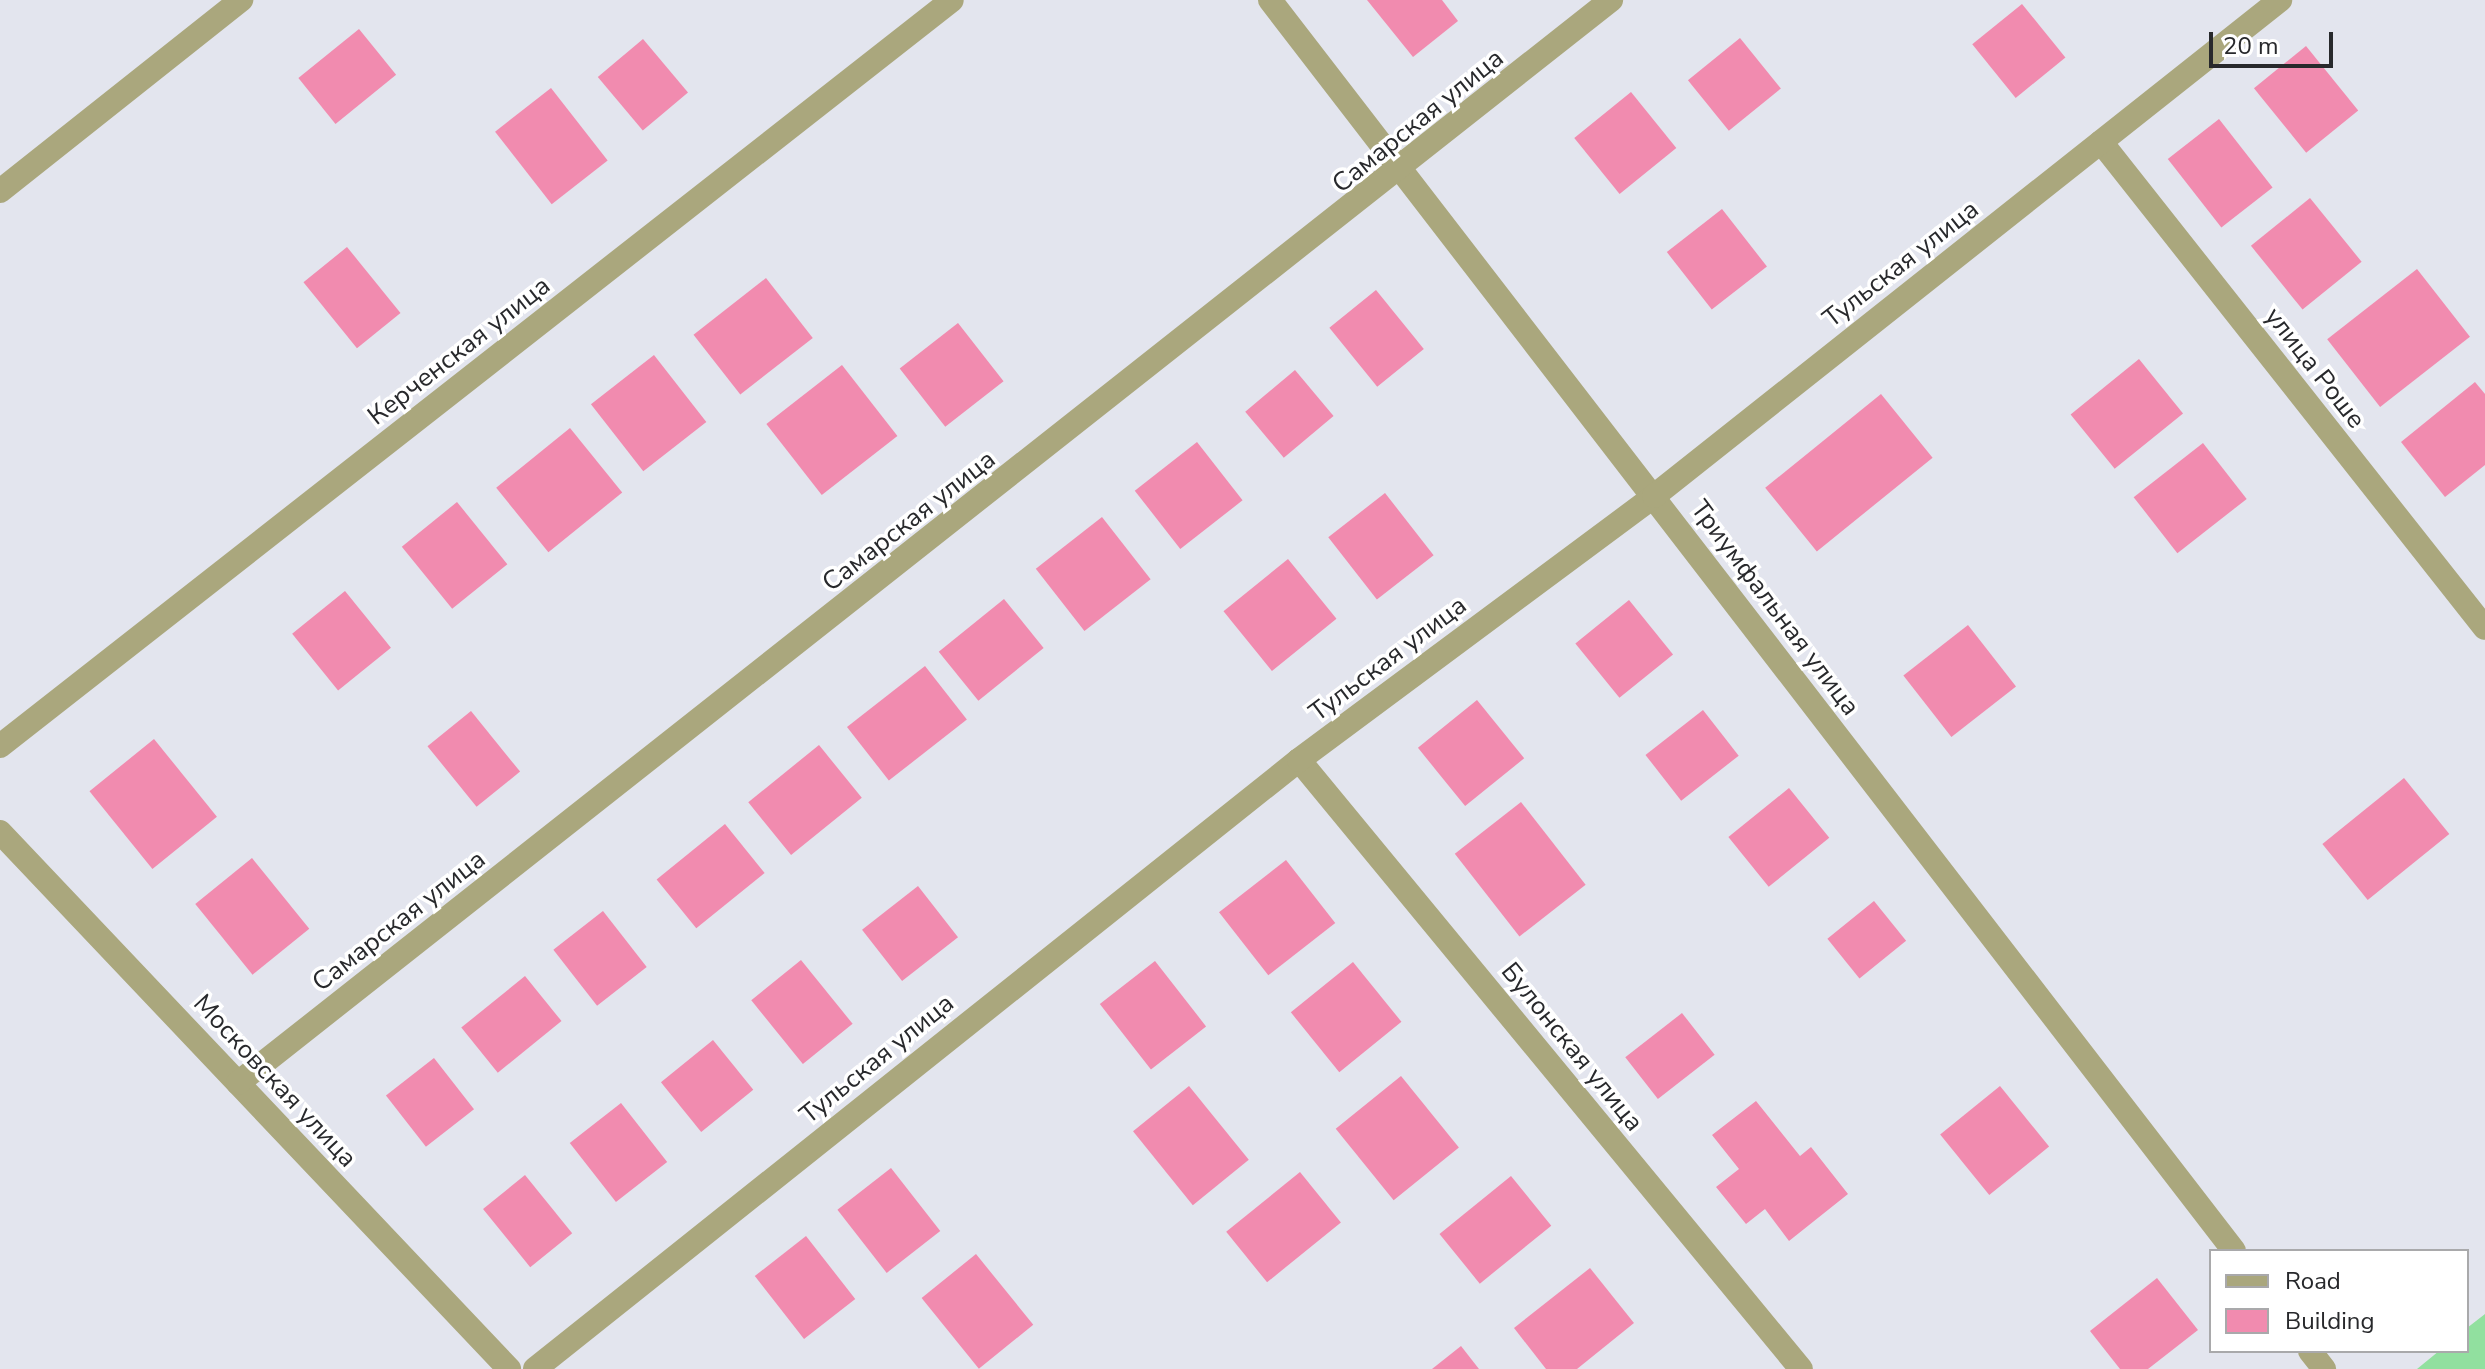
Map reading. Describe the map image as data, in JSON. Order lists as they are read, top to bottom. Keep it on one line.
{"streets":{"street":["Самарская улица","Тульская улица","Керченская улица","улица Роше","Триумфальная улица","Булонская улица","Московская улица"]},"crossings":[["Самарская улица","Триумфальная улица"],["Самарская улица","Московская улица"],["Тульская улица","улица Роше"],["Тульская улица","Триумфальная улица"],["Тульская улица","Булонская улица"]],"legend":["Road","Building"],"scale_bar":"20 m"}
